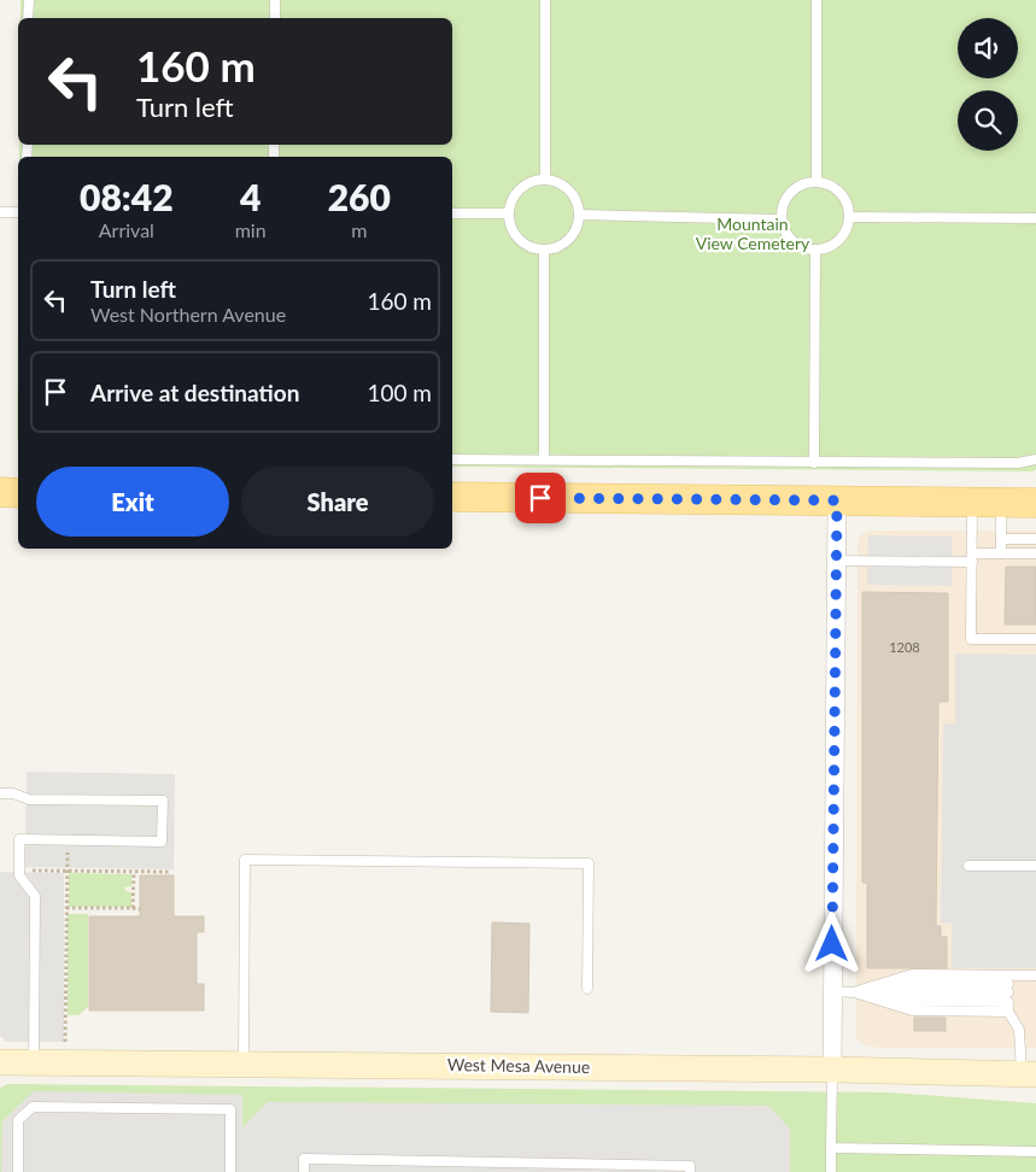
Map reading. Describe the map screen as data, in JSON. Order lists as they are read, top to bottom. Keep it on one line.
{"streets":{"street":["West Mesa Avenue"]},"parks":["Mountain View Cemetery"],"house_numbers":["1208"],"page":{"turn":["160 m","Turn left"],"eta":["08:42","Arrival","4","min","260","m"],"list":[{"name":"Turn left","note":"West Northern Avenue","value":"160 m"},{"name":"Arrive at destination","value":"100 m"}],"buttons":["Exit","Share"]}}
